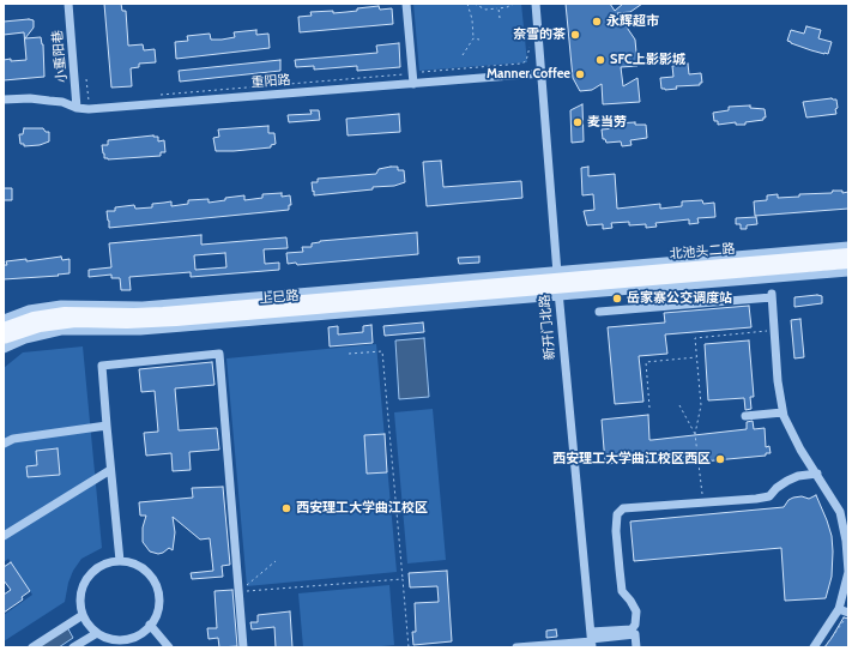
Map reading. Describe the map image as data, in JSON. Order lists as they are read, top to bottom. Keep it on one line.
{"streets":{"main road":["北池头二路","上巳路"],"street":["小重阳巷","重阳路","新开门北路"]},"crossings":[["小重阳巷","重阳路"],["重阳路","新开门北路"],["北池头二路","上巳路"],["北池头二路","新开门北路"],["上巳路","新开门北路"]],"places":["永辉超市","奈雪的茶","SFC上影影城","Manner Coffee","麦当劳","岳家寨公交调度站","西安理工大学曲江校区西区","西安理工大学曲江校区"]}
